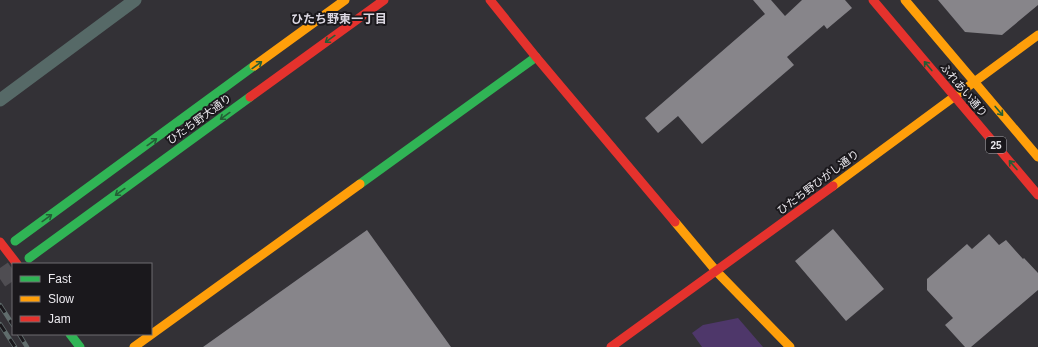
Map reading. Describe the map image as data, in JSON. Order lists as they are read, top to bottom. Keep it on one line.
{"streets":{"street":["ふれあい通り","ひたち野大通り","25","ひたち野ひがし通り"]},"crossings":[["ふれあい通り","ひたち野ひがし通り"]],"districts":["ひたち野東一丁目"],"legend":["Fast","Slow","Jam"]}
